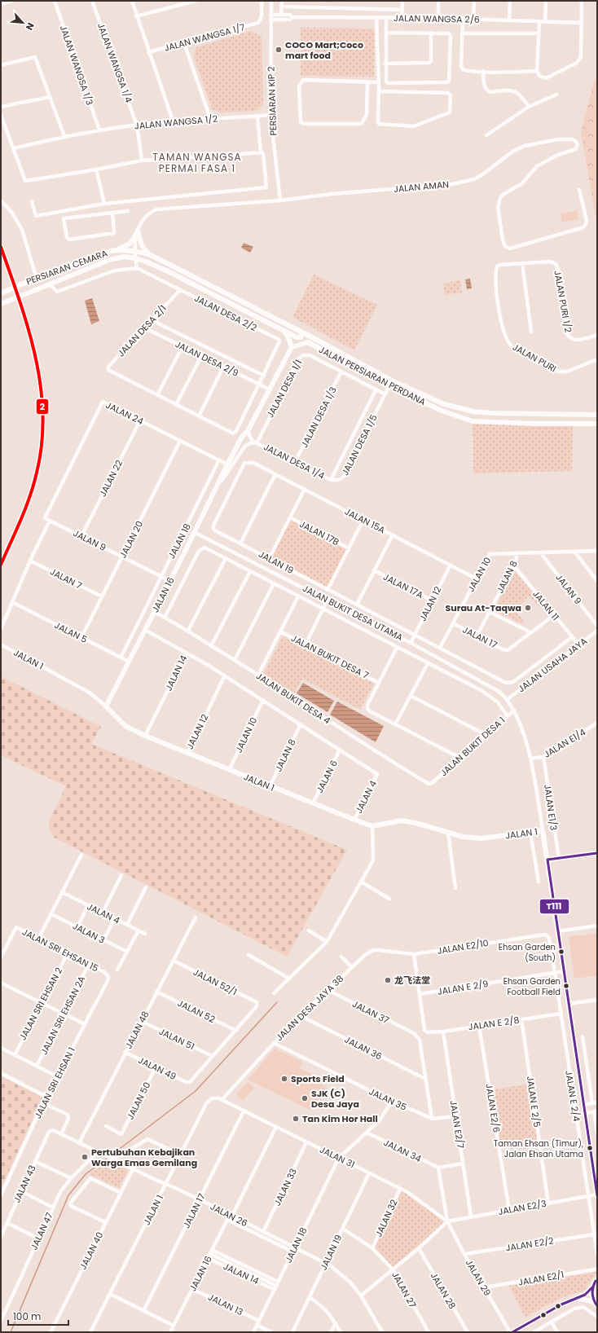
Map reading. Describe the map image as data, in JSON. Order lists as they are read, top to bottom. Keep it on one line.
{"streets":{"street":["JALAN WANGSA 2/6","JALAN WANGSA 1/7","JALAN WANGSA 1/4","JALAN WANGSA 1/3","PERSIARAN KIP 2","JALAN WANGSA 1/2","JALAN AMAN","PERSIARAN CEMARA","JALAN PURI 1/2","JALAN DESA 2/2","JALAN DESA 2/1","JALAN PURI","JALAN DESA 2/9","JALAN PERSIARAN PERDANA","JALAN DESA 1/1","JALAN 24","JALAN DESA 1/3","JALAN DESA 1/5","JALAN DESA 1/4","JALAN 22","JALAN 15A","JALAN 17B","JALAN 20","JALAN 9","JALAN 18","JALAN 19","JALAN 10","JALAN 8","JALAN 7","JALAN 17A","JALAN 16","JALAN 12","JALAN 11","JALAN BUKIT DESA UTAMA","JALAN 5","JALAN 17","JALAN BUKIT DESA 7","JALAN 1","JALAN USAHA JAYA","JALAN 14","JALAN BUKIT DESA 4","JALAN E1/4","JALAN BUKIT DESA 1","JALAN 6","JALAN 4","JALAN E1/3","JALAN 3","JALAN E2/10","JALAN SRI EHSAN 15","JALAN 52/1","JALAN E 2/9","JALAN SRI EHSAN 2","JALAN DESA JAYA 38","JALAN 52","JALAN 37","JALAN SRI EHSAN 2A","JALAN E 2/8","JALAN 48","JALAN 51","JALAN 36","JALAN 49","JALAN SRI EHSAN 1","JALAN E 2/4","JALAN 35","JALAN 50","JALAN E 2/5","JALAN E2/6","JALAN E2/7","JALAN 34","JALAN 31","JALAN 43","JALAN 33","JALAN E2/3","JALAN 26","JALAN 32","JALAN 47","JALAN E2/2","JALAN 40","JALAN 29","JALAN E2/1","JALAN 27","JALAN 28","JALAN 13"]},"crossings":[["JALAN WANGSA 2/6","PERSIARAN KIP 2"],["JALAN WANGSA 1/4","JALAN WANGSA 1/2"],["JALAN WANGSA 1/3","JALAN WANGSA 1/2"],["PERSIARAN KIP 2","JALAN WANGSA 1/2"],["PERSIARAN KIP 2","JALAN AMAN"],["JALAN AMAN","PERSIARAN CEMARA"],["JALAN AMAN","JALAN PERSIARAN PERDANA"],["PERSIARAN CEMARA","JALAN PERSIARAN PERDANA"],["JALAN PURI 1/2","JALAN PURI"],["JALAN DESA 2/2","JALAN DESA 2/1"],["JALAN DESA 2/2","JALAN DESA 2/9"],["JALAN DESA 2/1","JALAN DESA 2/9"],["JALAN DESA 2/9","JALAN 16"],["JALAN PERSIARAN PERDANA","JALAN DESA 1/5"],["JALAN DESA 1/1","JALAN DESA 1/3"],["JALAN DESA 1/1","JALAN DESA 1/5"],["JALAN DESA 1/1","JALAN DESA 1/4"],["JALAN DESA 1/1","JALAN 16"],["JALAN 24","JALAN 22"],["JALAN 24","JALAN 20"],["JALAN 24","JALAN 9"],["JALAN 24","JALAN 18"],["JALAN 24","JALAN 16"],["JALAN DESA 1/3","JALAN DESA 1/4"],["JALAN DESA 1/5","JALAN DESA 1/4"],["JALAN DESA 1/4","JALAN 16"],["JALAN 22","JALAN 9"],["JALAN 15A","JALAN 19"],["JALAN 15A","JALAN 10"],["JALAN 15A","JALAN 12"],["JALAN 20","JALAN 9"],["JALAN 20","JALAN 7"],["JALAN 20","JALAN 5"],["JALAN 9","JALAN 18"],["JALAN 9","JALAN 16"],["JALAN 18","JALAN 5"],["JALAN 18","JALAN 14"],["JALAN 18","JALAN 31"],["JALAN 18","JALAN 26"],["JALAN 18","JALAN 13"],["JALAN 19","JALAN 12"],["JALAN 19","JALAN 31"],["JALAN 19","JALAN 26"],["JALAN 19","JALAN 27"],["JALAN 10","JALAN 8"],["JALAN 10","JALAN 17"],["JALAN 10","JALAN 1"],["JALAN 8","JALAN 11"],["JALAN 8","JALAN 17"],["JALAN 8","JALAN 1"],["JALAN 17A","JALAN 12"],["JALAN 16","JALAN BUKIT DESA UTAMA"],["JALAN 16","JALAN 5"],["JALAN 16","JALAN 1"],["JALAN 16","JALAN 14"],["JALAN 16","JALAN BUKIT DESA 4"],["JALAN 16","JALAN 31"],["JALAN 16","JALAN 26"],["JALAN 16","JALAN 13"],["JALAN 12","JALAN BUKIT DESA UTAMA"],["JALAN 12","JALAN 1"],["JALAN 11","JALAN USAHA JAYA"],["JALAN BUKIT DESA UTAMA","JALAN USAHA JAYA"],["JALAN BUKIT DESA UTAMA","JALAN BUKIT DESA 4"],["JALAN BUKIT DESA UTAMA","JALAN BUKIT DESA 1"],["JALAN 17","JALAN 31"],["JALAN 17","JALAN 26"],["JALAN 1","JALAN 14"],["JALAN 1","JALAN 6"],["JALAN 1","JALAN 4"],["JALAN 1","JALAN DESA JAYA 38"],["JALAN 1","JALAN 31"],["JALAN 1","JALAN 26"],["JALAN BUKIT DESA 4","JALAN BUKIT DESA 1"],["JALAN E1/4","JALAN E1/3"],["JALAN 6","JALAN 4"],["JALAN E2/10","JALAN DESA JAYA 38"],["JALAN E2/10","JALAN E 2/4"],["JALAN SRI EHSAN 15","JALAN SRI EHSAN 2"],["JALAN SRI EHSAN 15","JALAN SRI EHSAN 2A"],["JALAN SRI EHSAN 15","JALAN SRI EHSAN 1"],["JALAN 52/1","JALAN 52"],["JALAN 52/1","JALAN 48"],["JALAN E 2/9","JALAN E 2/8"],["JALAN E 2/9","JALAN E 2/4"],["JALAN DESA JAYA 38","JALAN 37"],["JALAN DESA JAYA 38","JALAN 36"],["JALAN DESA JAYA 38","JALAN 35"],["JALAN DESA JAYA 38","JALAN 31"],["JALAN 52","JALAN 48"],["JALAN 37","JALAN 36"],["JALAN E 2/8","JALAN E 2/4"],["JALAN E 2/8","JALAN E 2/5"],["JALAN E 2/8","JALAN E2/6"],["JALAN E 2/8","JALAN E2/7"],["JALAN 48","JALAN 51"],["JALAN 48","JALAN 49"],["JALAN 48","JALAN 26"],["JALAN 51","JALAN 49"],["JALAN 49","JALAN 50"],["JALAN E 2/4","JALAN E2/3"],["JALAN E 2/4","JALAN E2/2"],["JALAN E 2/5","JALAN E2/3"],["JALAN E2/6","JALAN E2/3"],["JALAN E2/7","JALAN E2/3"],["JALAN 31","JALAN 33"],["JALAN 31","JALAN E2/3"],["JALAN 31","JALAN 32"],["JALAN 31","JALAN 29"],["JALAN 43","JALAN 26"],["JALAN 33","JALAN 26"],["JALAN E2/3","JALAN 29"],["JALAN 26","JALAN 47"],["JALAN 26","JALAN 40"],["JALAN 32","JALAN 27"],["JALAN E2/2","JALAN 29"],["JALAN 29","JALAN E2/1"]],"districts":["TAMAN WANGSA PERMAI FASA 1"],"places":["COCO Mart;Coco mart food","Surau At-Taqwa","Ehsan Garden (South)","龙飞法堂","Ehsan Garden Football Field","Sports Field","SJK (C) Desa Jaya","Tan Kim Hor Hall","Taman Ehsan (Timur), Jalan Ehsan Utama","Pertubuhan Kebajikan Warga Emas Gemilang"],"lines":["rail line 2","transit line T111"],"scale_bar":"100 m","north":"bottom right"}
